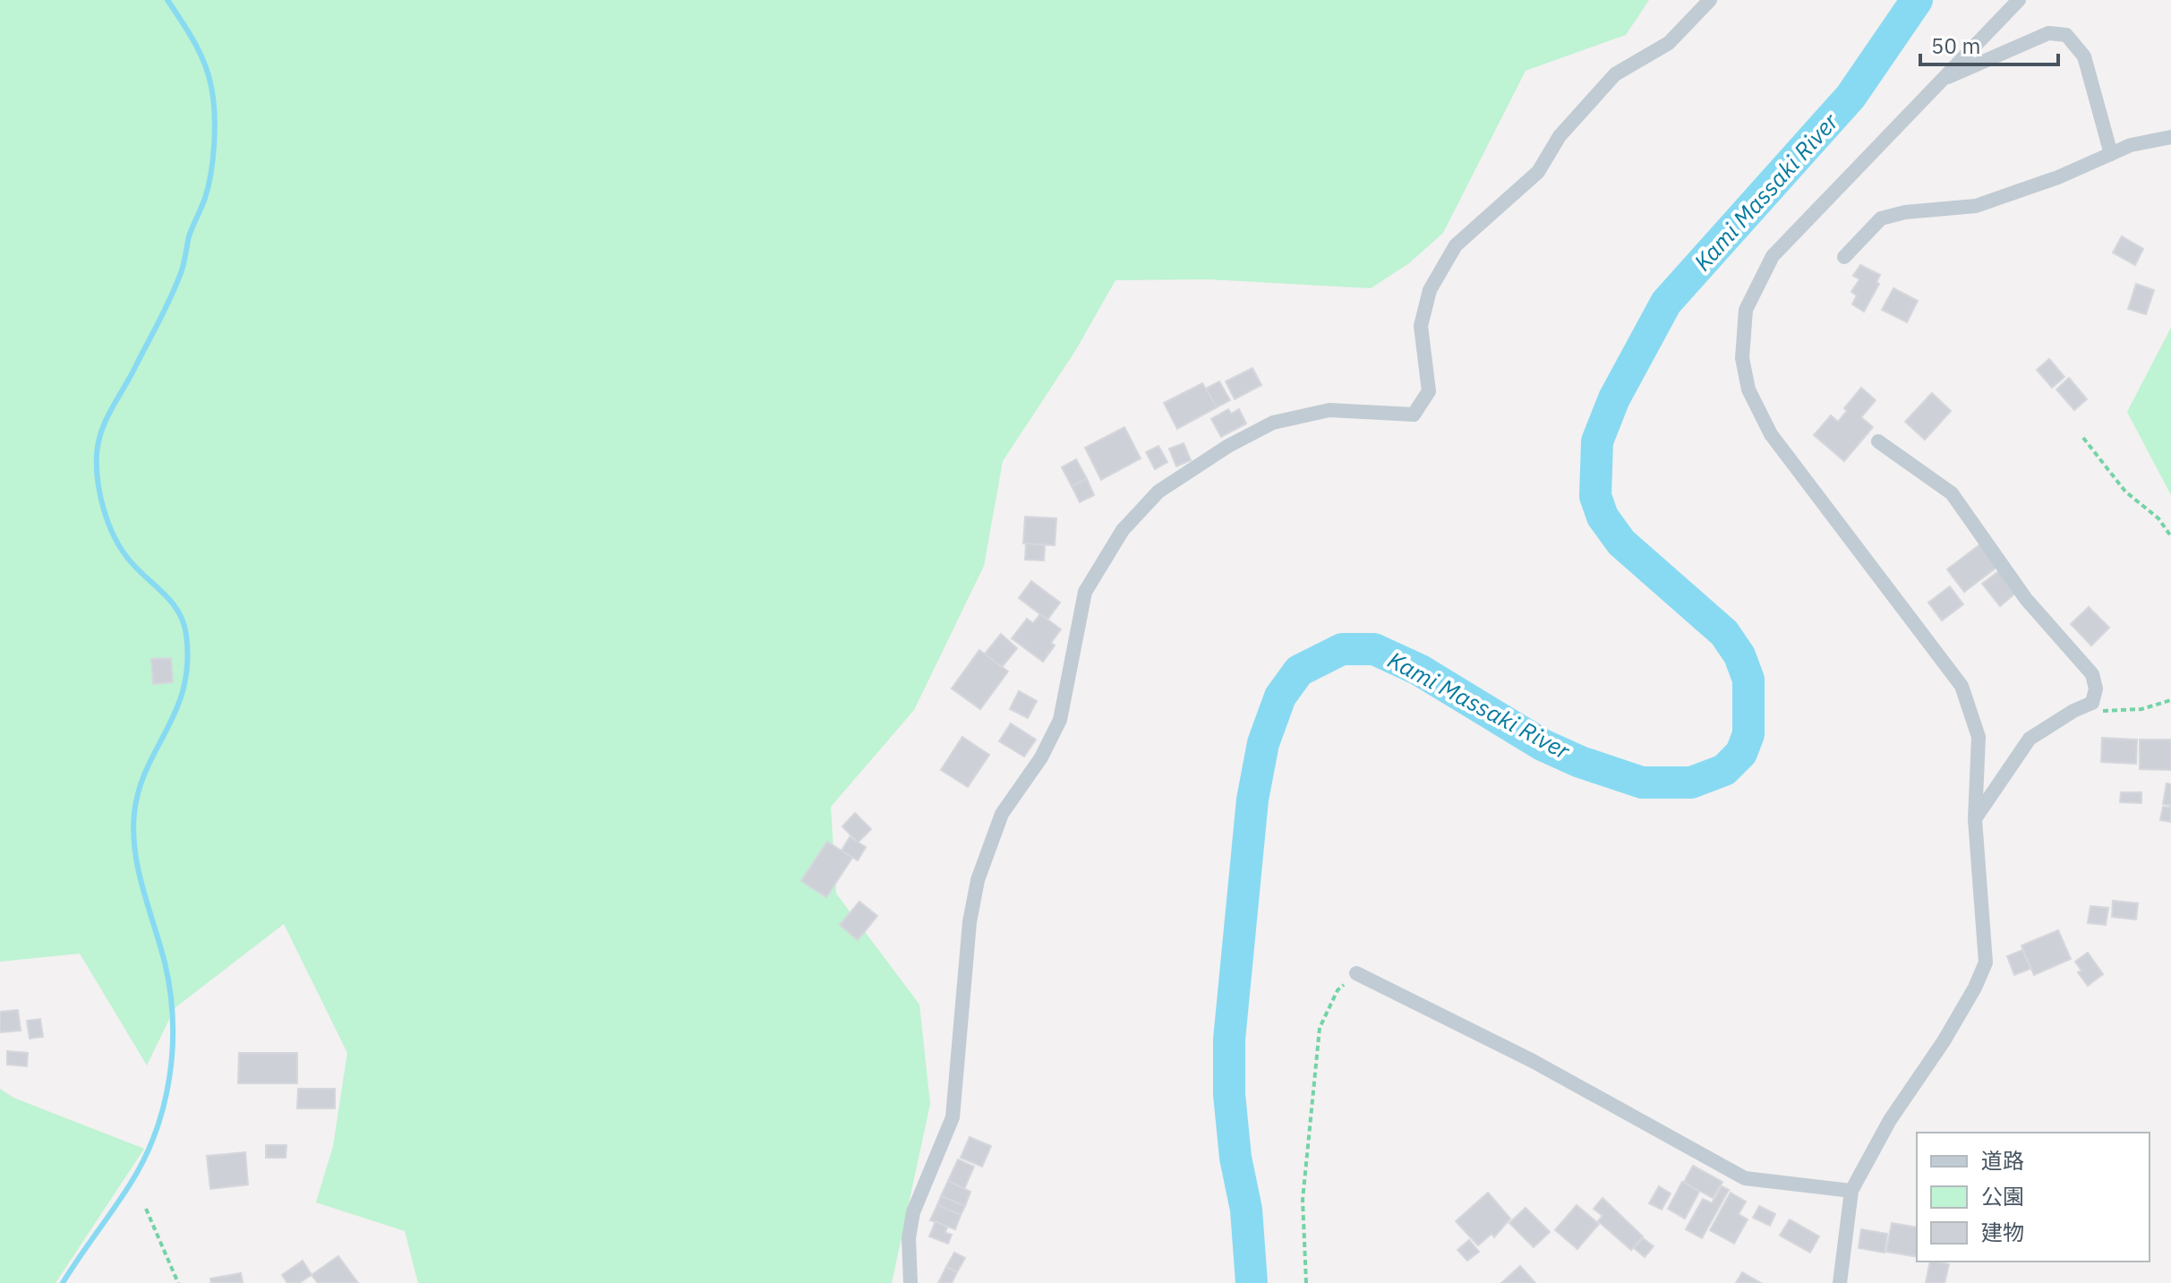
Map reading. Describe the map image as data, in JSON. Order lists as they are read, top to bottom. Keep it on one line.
{"water":["Kami Massaki River"],"legend":["道路","公園","建物"],"scale_bar":"50 m"}
